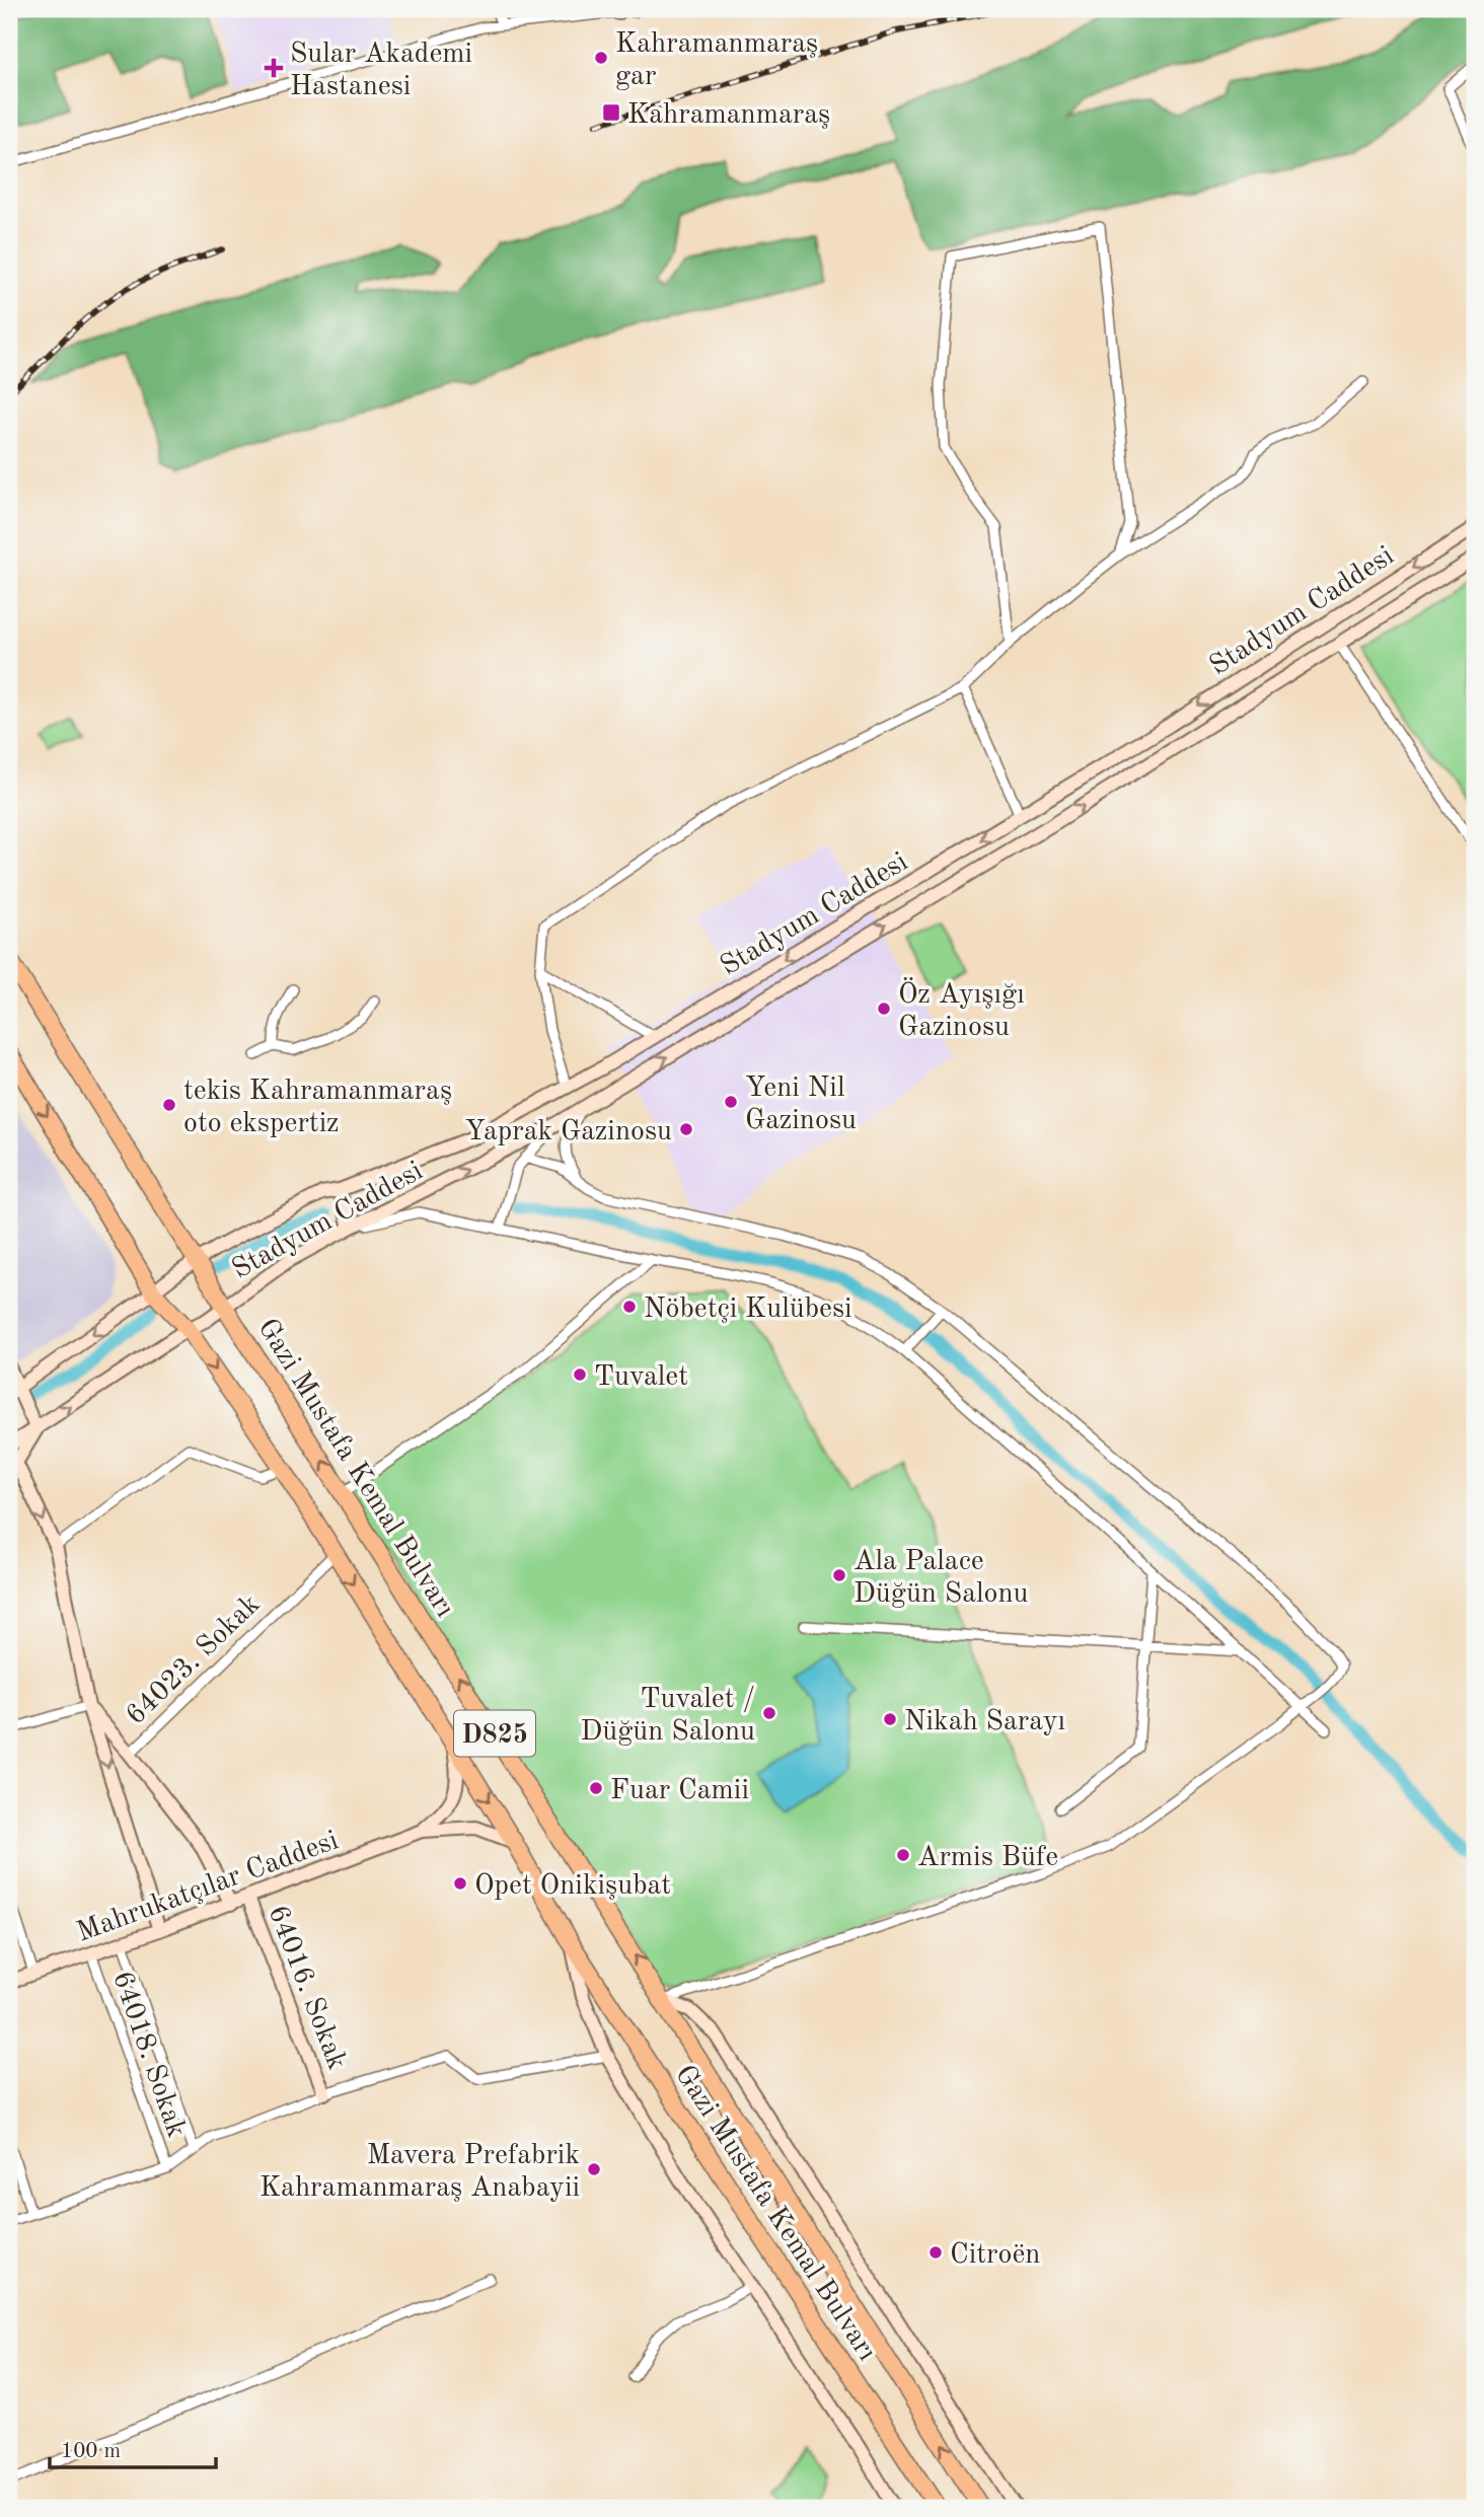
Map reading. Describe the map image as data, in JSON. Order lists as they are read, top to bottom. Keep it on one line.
{"streets":{"highway":["Gazi Mustafa Kemal Bulvarı","D825"],"street":["Stadyum Caddesi","64023. Sokak","Mahrukatçılar Caddesi","64016. Sokak","64018. Sokak"]},"crossings":[["Stadyum Caddesi","Gazi Mustafa Kemal Bulvarı"],["Gazi Mustafa Kemal Bulvarı","64023. Sokak"],["Gazi Mustafa Kemal Bulvarı","Mahrukatçılar Caddesi"],["64023. Sokak","64016. Sokak"],["Mahrukatçılar Caddesi","64016. Sokak"],["Mahrukatçılar Caddesi","64018. Sokak"]],"places":{"other":["Kahramanmaraş gar","Öz Ayışığı Gazinosu","Yeni Nil Gazinosu","tekis Kahramanmaraş oto ekspertiz","Yaprak Gazinosu","Nöbetçi Kulübesi","Tuvalet","Ala Palace Düğün Salonu","Tuvalet / Düğün Salonu","Nikah Sarayı","Fuar Camii","Armis Büfe","Opet Onikişubat","Mavera Prefabrik Kahramanmaraş Anabayii","Citroën"],"health":["Sular Akademi Hastanesi"],"transit":["Kahramanmaraş"]},"scale_bar":"100 m"}
